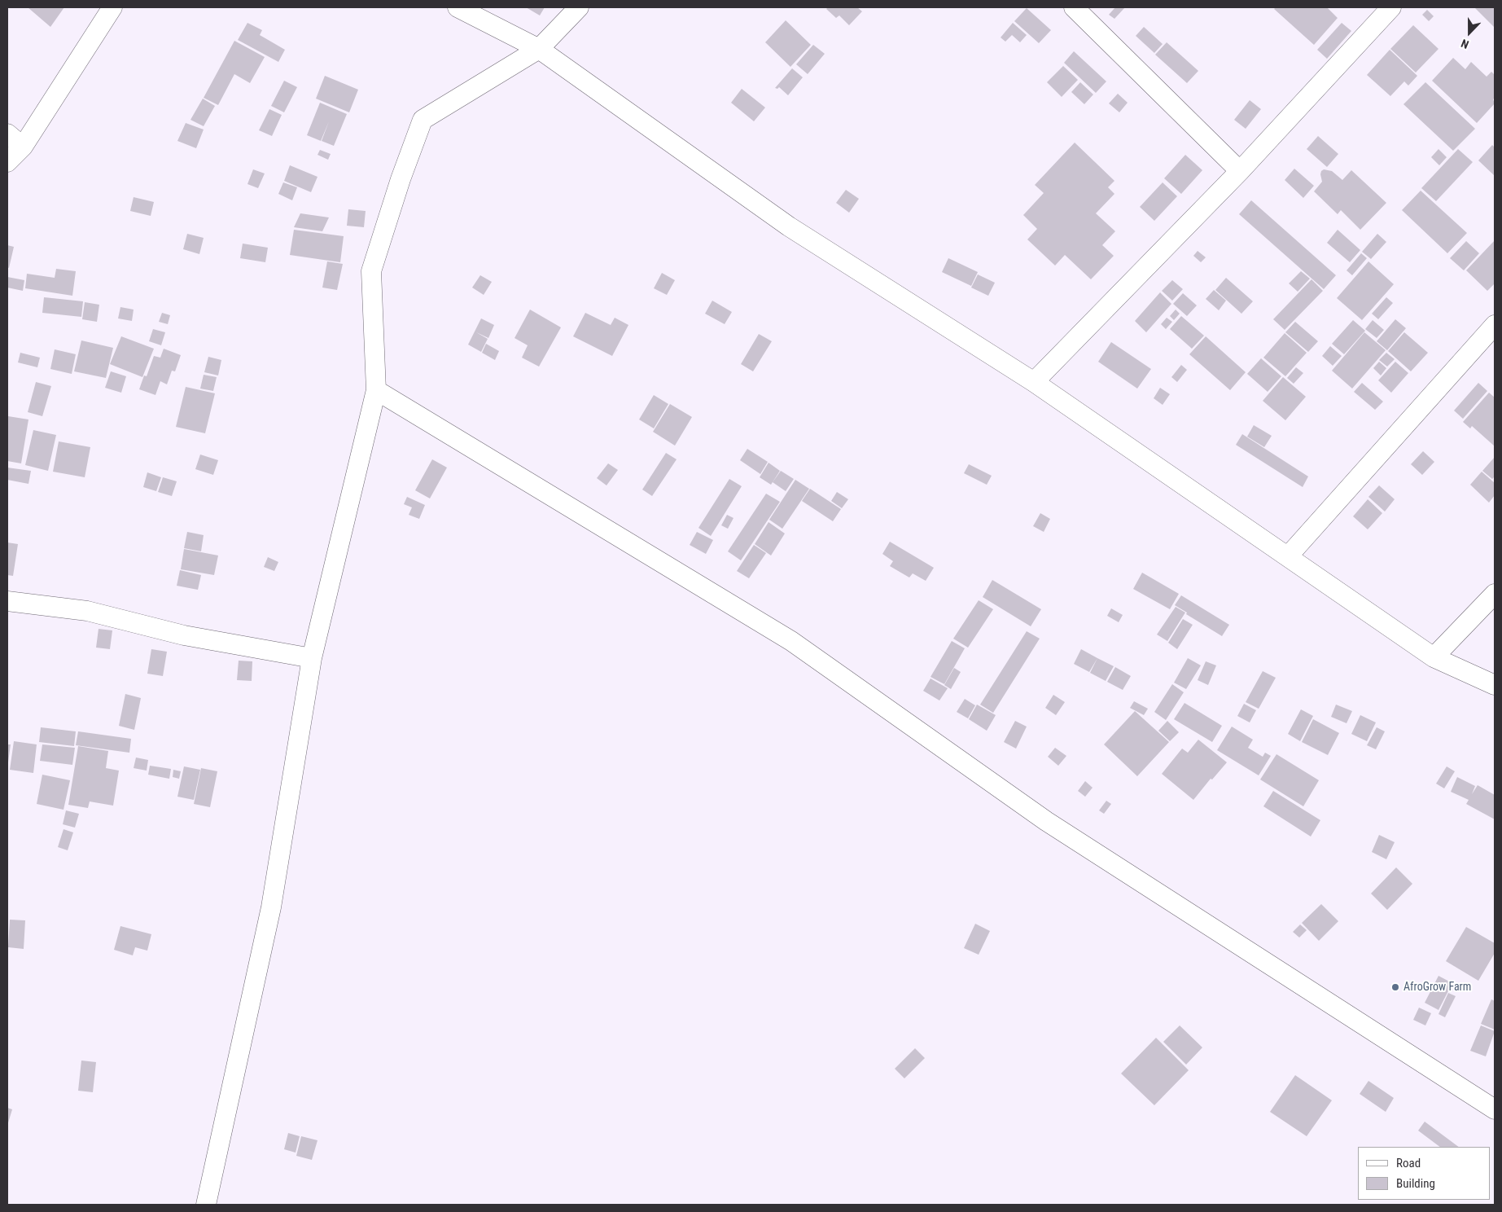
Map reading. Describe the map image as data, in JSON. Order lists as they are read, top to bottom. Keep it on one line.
{"places":["AfroGrow Farm"],"legend":["Road","Building"],"north":"bottom"}
